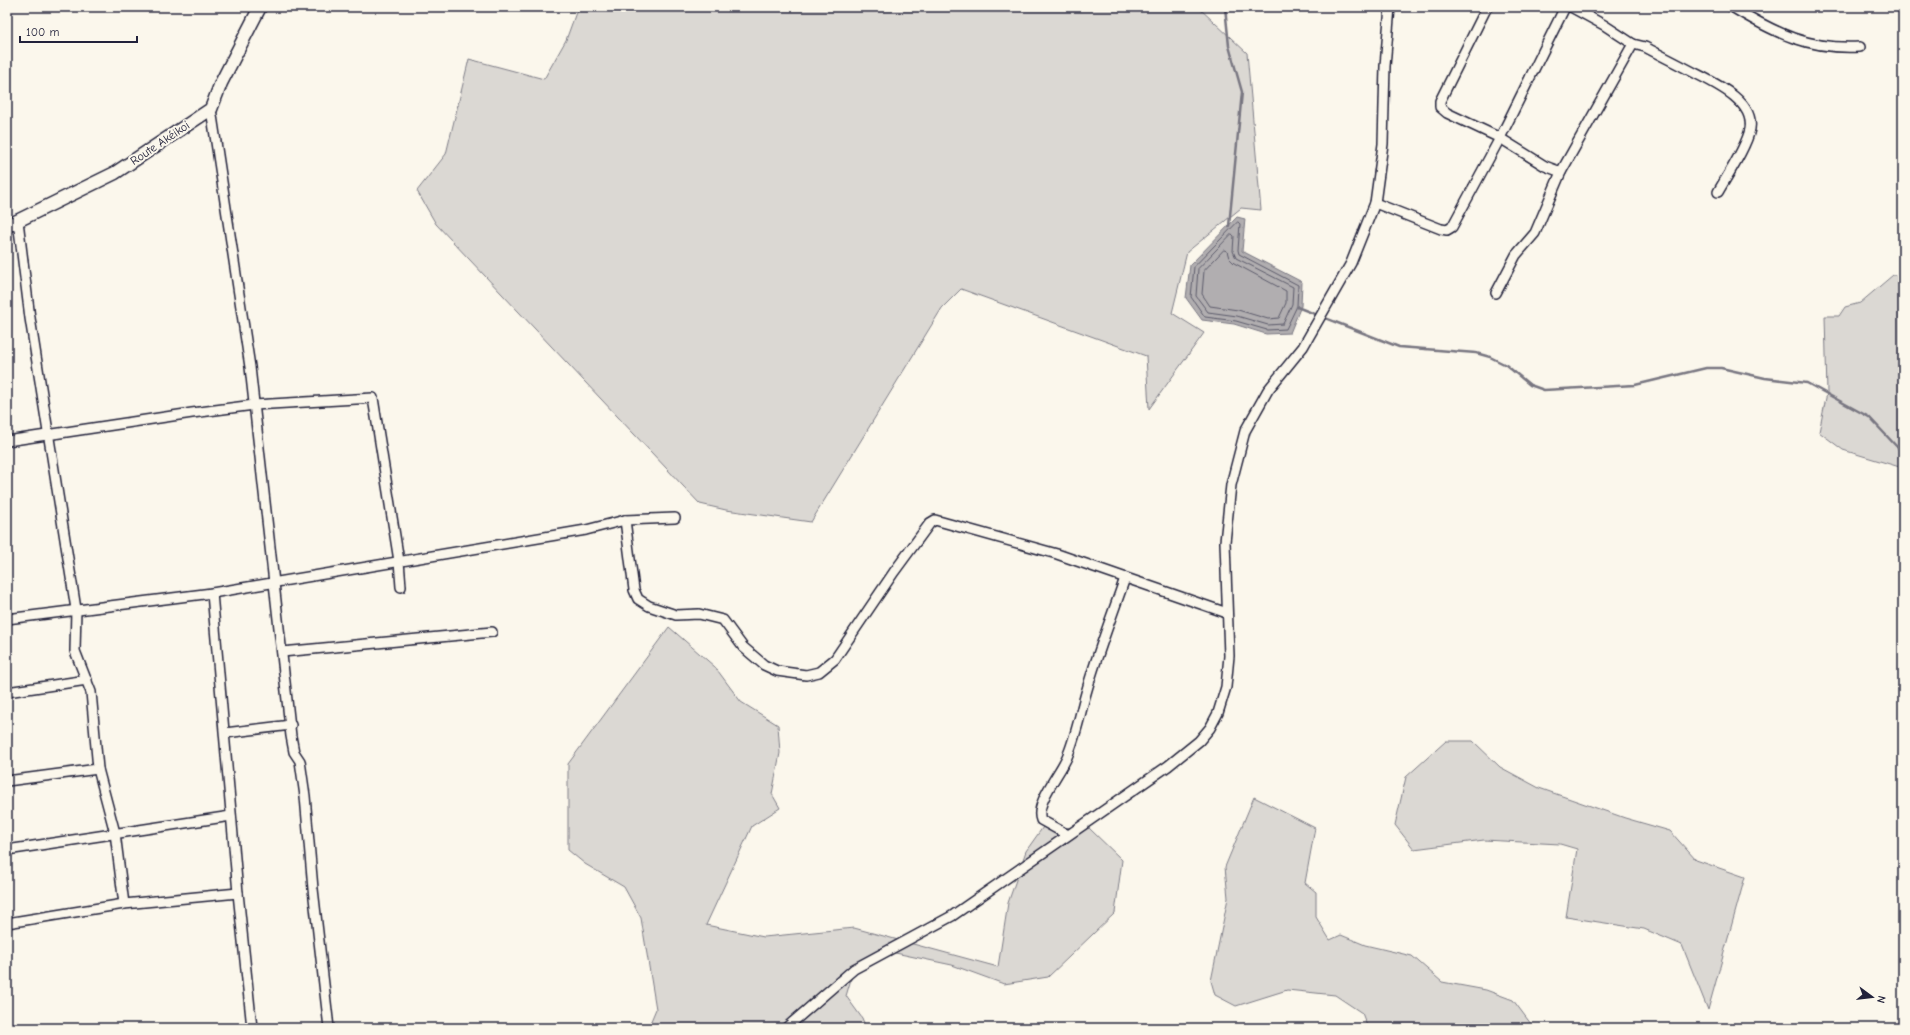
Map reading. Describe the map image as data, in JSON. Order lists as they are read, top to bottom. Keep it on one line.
{"streets":{"street":["Route Akéikoi"]},"scale_bar":"100 m","north":"right"}
